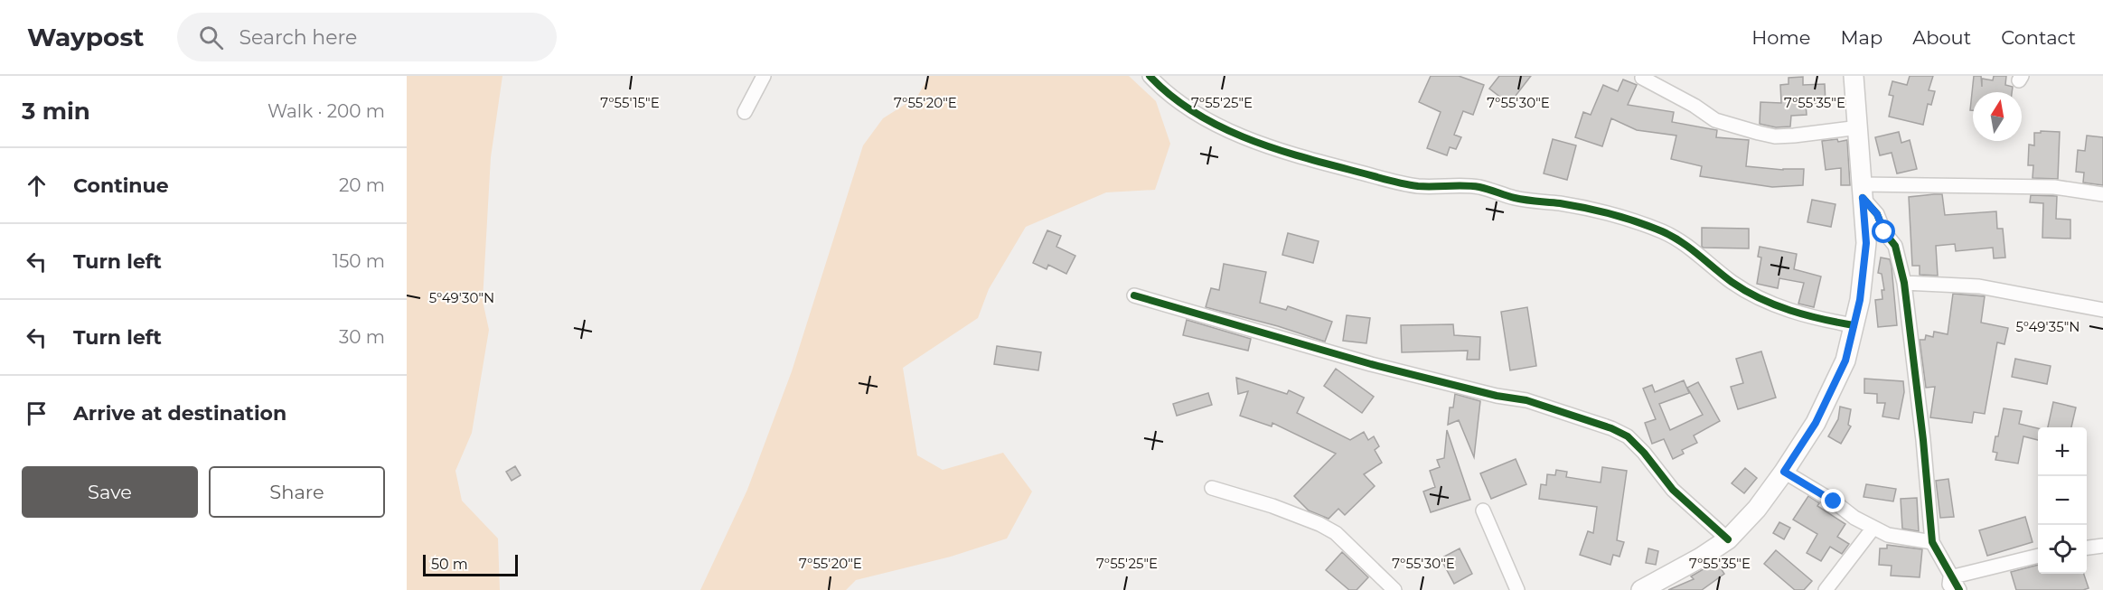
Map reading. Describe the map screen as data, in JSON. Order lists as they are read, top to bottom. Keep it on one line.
{"scale_bar":"50 m","north":"top","page":{"header":"Waypost","search":"Search here","nav":["Home","Map","About","Contact"],"heading":["3 min","Walk · 200 m"],"list":[["Continue","20 m"],["Turn left","150 m"],["Turn left","30 m"],"Arrive at destination"],"map_buttons":["+","−"],"buttons":["Save","Share"],"scale":"50 m"},"coordinates":["7°55'15\"E","7°55'20\"E","7°55'25\"E","7°55'30\"E","7°55'35\"E","5°49'30\"N","5°49'35\"N"]}
